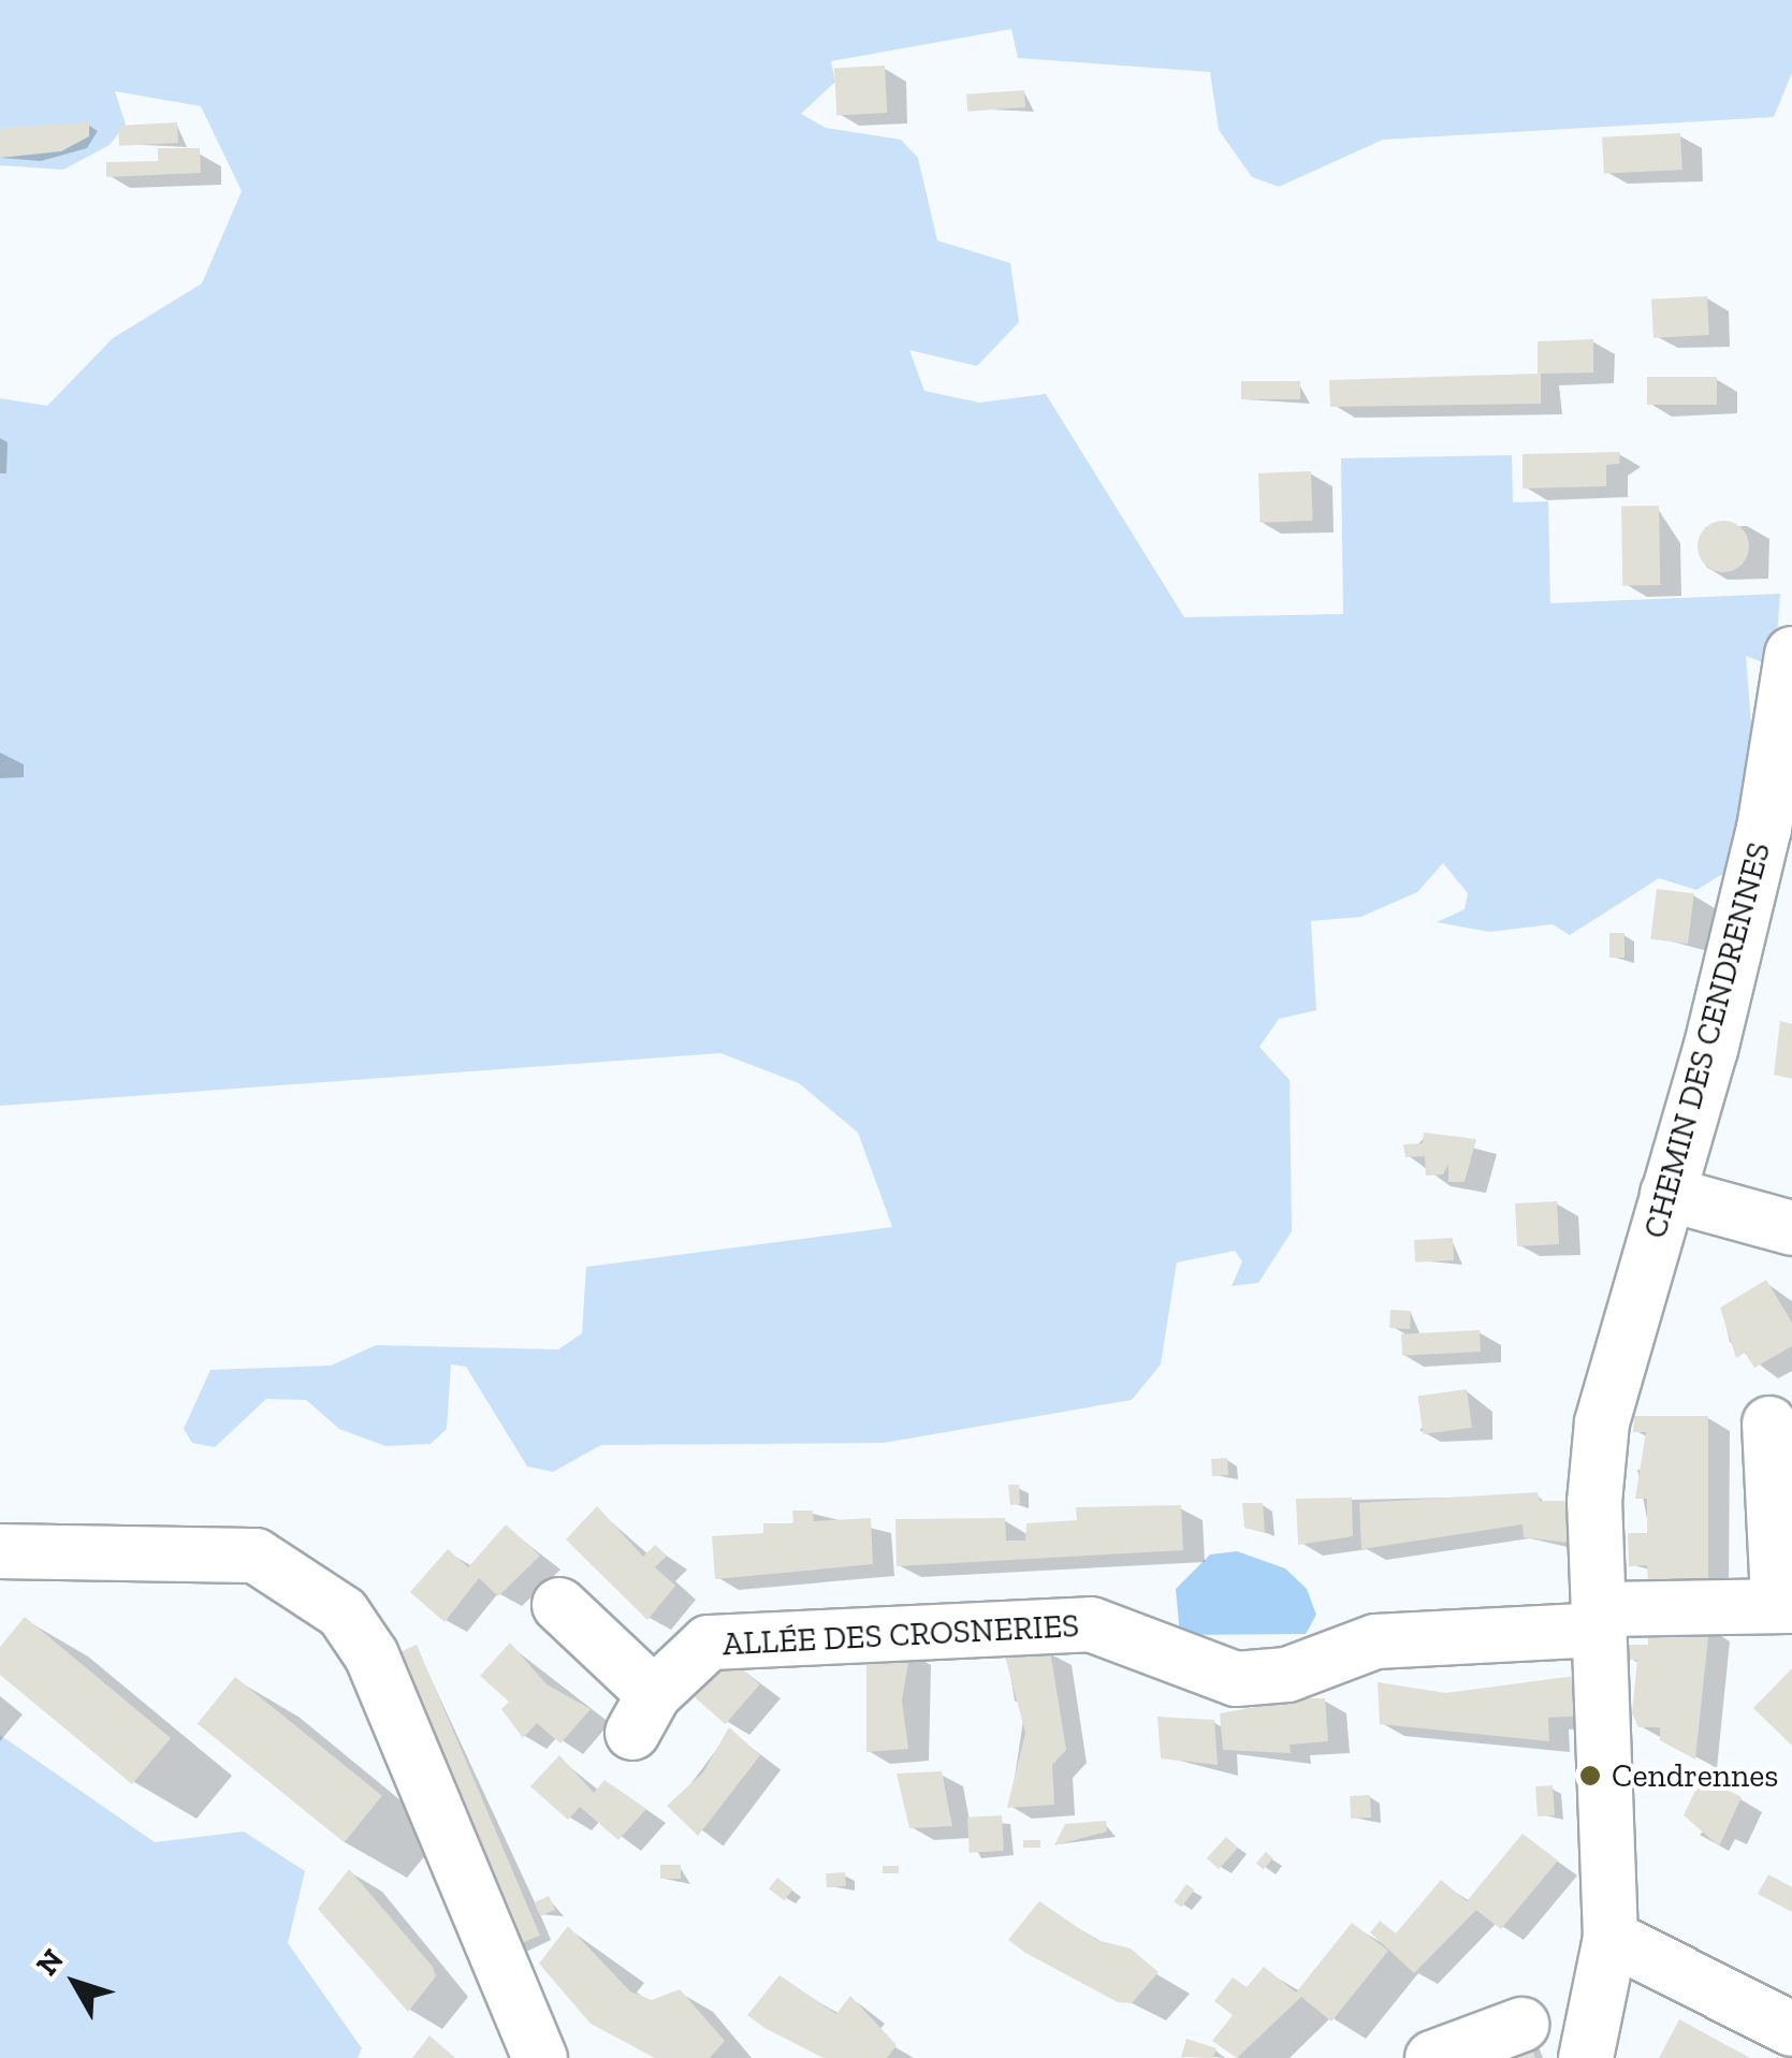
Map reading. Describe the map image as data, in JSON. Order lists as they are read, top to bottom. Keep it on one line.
{"streets":{"street":["CHEMIN DES CENDRENNES","ALLÉE DES CROSNERIES"]},"crossings":[["CHEMIN DES CENDRENNES","ALLÉE DES CROSNERIES"]],"places":["Cendrennes"],"north":"top left"}
